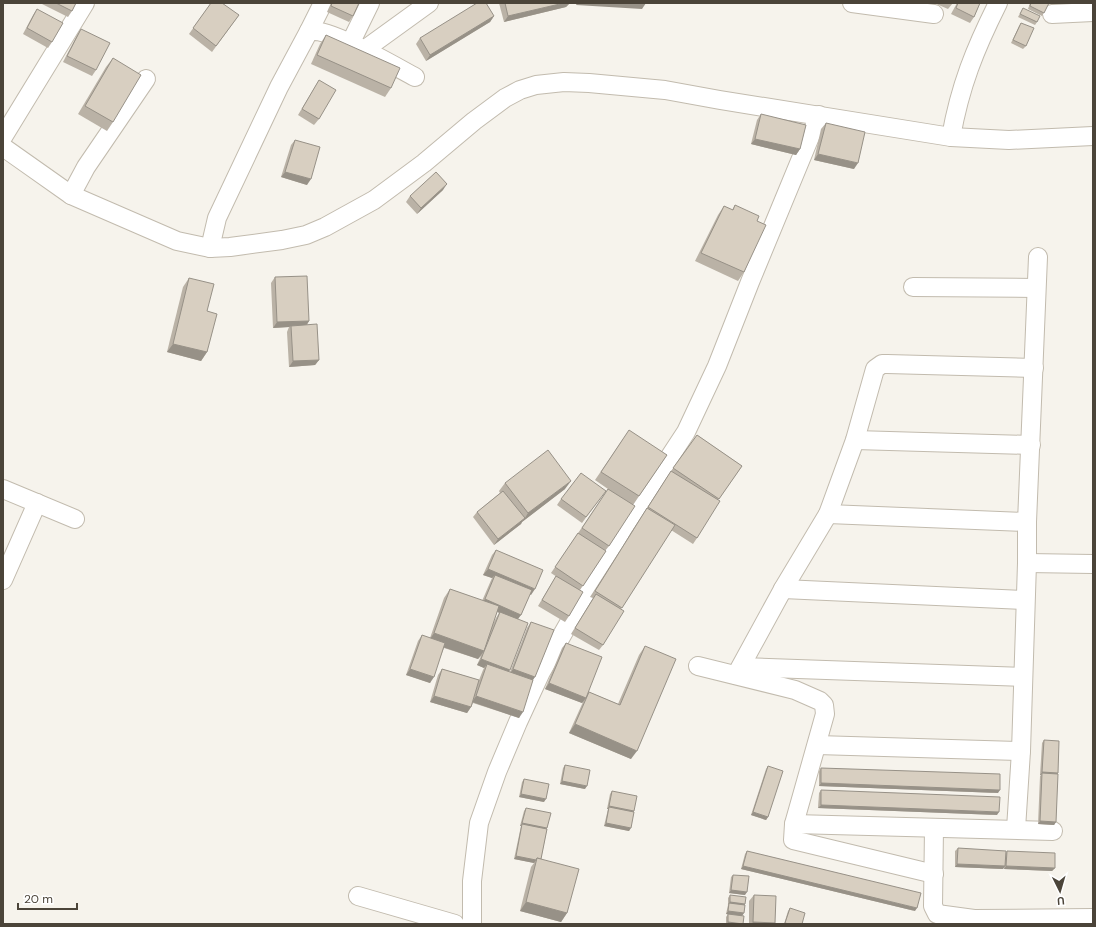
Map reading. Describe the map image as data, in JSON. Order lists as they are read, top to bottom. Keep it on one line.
{"scale_bar":"20 m","north":"bottom"}
